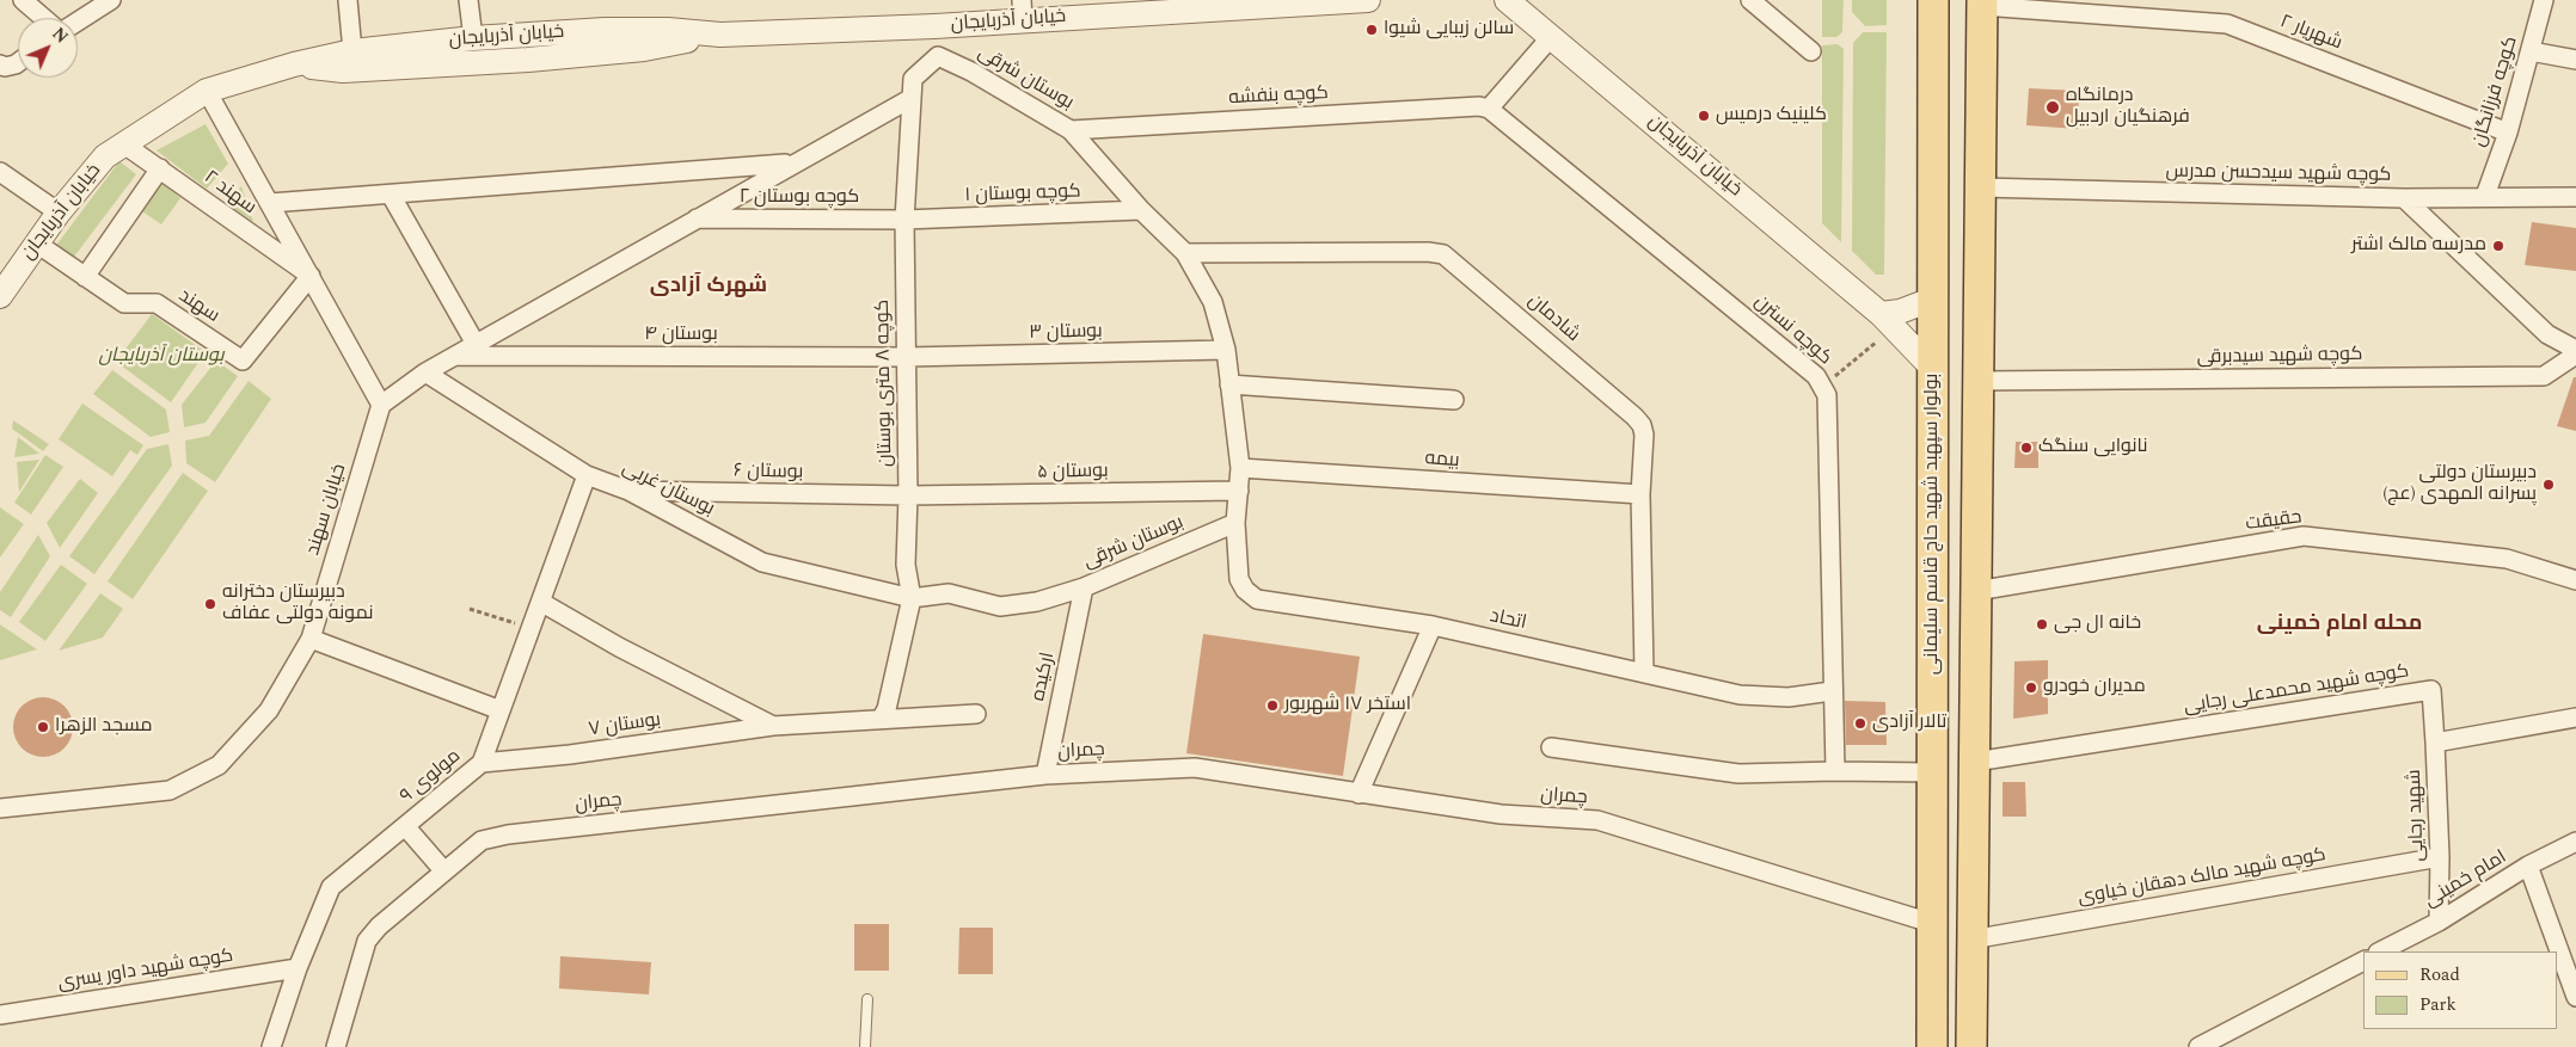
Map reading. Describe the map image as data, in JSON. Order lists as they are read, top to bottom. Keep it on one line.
{"streets":{"main road":["بولوار سپهبد شهید حاج قاسم سلیمانی"],"street":["خیابان آذربایجان","شهریار ۲","بوستان شرقی","کوچه فرزانگان","کوچه بنفشه","کوچه شهید سیدحسن مدرس","سهند ۲","کوچه بوستان ۱","کوچه بوستان ۲","سهند","شادمان","کوچه نسترن","بوستان ۳","بوستان ۴","کوچه شهید سیدبرقی","کوچه ۸ متری بوستان","بیمه","بوستان ۶","بوستان ۵","بوستان غربی","خیابان سهند","حقیقت","اتحاد","ارکیده","کوچه شهید محمدعلی رجایی","بوستان ۷","چمران","مولوی ۹","شهید رجایی","کوچه شهید مالک دهقان‌ خیاوی","امام خمینی","کوچه شهید داور یسری"]},"crossings":[["خیابان آذربایجان","سهند ۲"],["خیابان آذربایجان","سهند"],["خیابان آذربایجان","بولوار سپهبد شهید حاج قاسم سلیمانی"],["شهریار ۲","کوچه فرزانگان"],["بوستان شرقی","کوچه بنفشه"],["بوستان شرقی","کوچه بوستان ۱"],["بوستان شرقی","شادمان"],["بوستان شرقی","بوستان ۳"],["بوستان شرقی","کوچه ۸ متری بوستان"],["بوستان شرقی","بیمه"],["بوستان شرقی","بوستان ۵"],["بوستان شرقی","بوستان غربی"],["بوستان شرقی","اتحاد"],["بوستان شرقی","ارکیده"],["کوچه فرزانگان","کوچه شهید سیدحسن مدرس"],["کوچه بنفشه","کوچه نسترن"],["سهند ۲","سهند"],["کوچه بوستان ۱","کوچه بوستان ۲"],["کوچه بوستان ۱","کوچه ۸ متری بوستان"],["کوچه بوستان ۲","کوچه ۸ متری بوستان"],["شادمان","بیمه"],["شادمان","اتحاد"],["کوچه نسترن","اتحاد"],["بوستان ۳","بوستان ۴"],["بوستان ۳","کوچه ۸ متری بوستان"],["بوستان ۴","کوچه ۸ متری بوستان"],["کوچه ۸ متری بوستان","بوستان ۶"],["کوچه ۸ متری بوستان","بوستان ۵"],["کوچه ۸ متری بوستان","بوستان غربی"],["کوچه ۸ متری بوستان","بوستان ۷"],["بوستان ۶","بوستان ۵"],["بوستان ۶","بوستان غربی"],["بوستان غربی","مولوی ۹"],["بولوار سپهبد شهید حاج قاسم سلیمانی","چمران"],["ارکیده","چمران"],["کوچه شهید محمدعلی رجایی","شهید رجایی"],["بوستان ۷","مولوی ۹"],["مولوی ۹","کوچه شهید داور یسری"],["شهید رجایی","کوچه شهید مالک دهقان‌ خیاوی"],["شهید رجایی","امام خمینی"]],"districts":["شهرک آزادی","محله امام خمینی"],"parks":["بوستان آذربایجان"],"places":["سالن زیبایی شیوا","درمانگاه فرهنگیان اردبیل","کلینیک درمیس","مدرسه مالک اشتر","نانوایی سنگک","دبیرستان دولتی پسرانه المهدی (عج)","دبیرستان دخترانه نمونه دولتی عفاف","خانه ال جی","مدیران خودرو","استخر ١٧ شهریور","تالار آزادی","مسجد الزهرا"],"legend":["Road","Park"],"north":"top right"}
